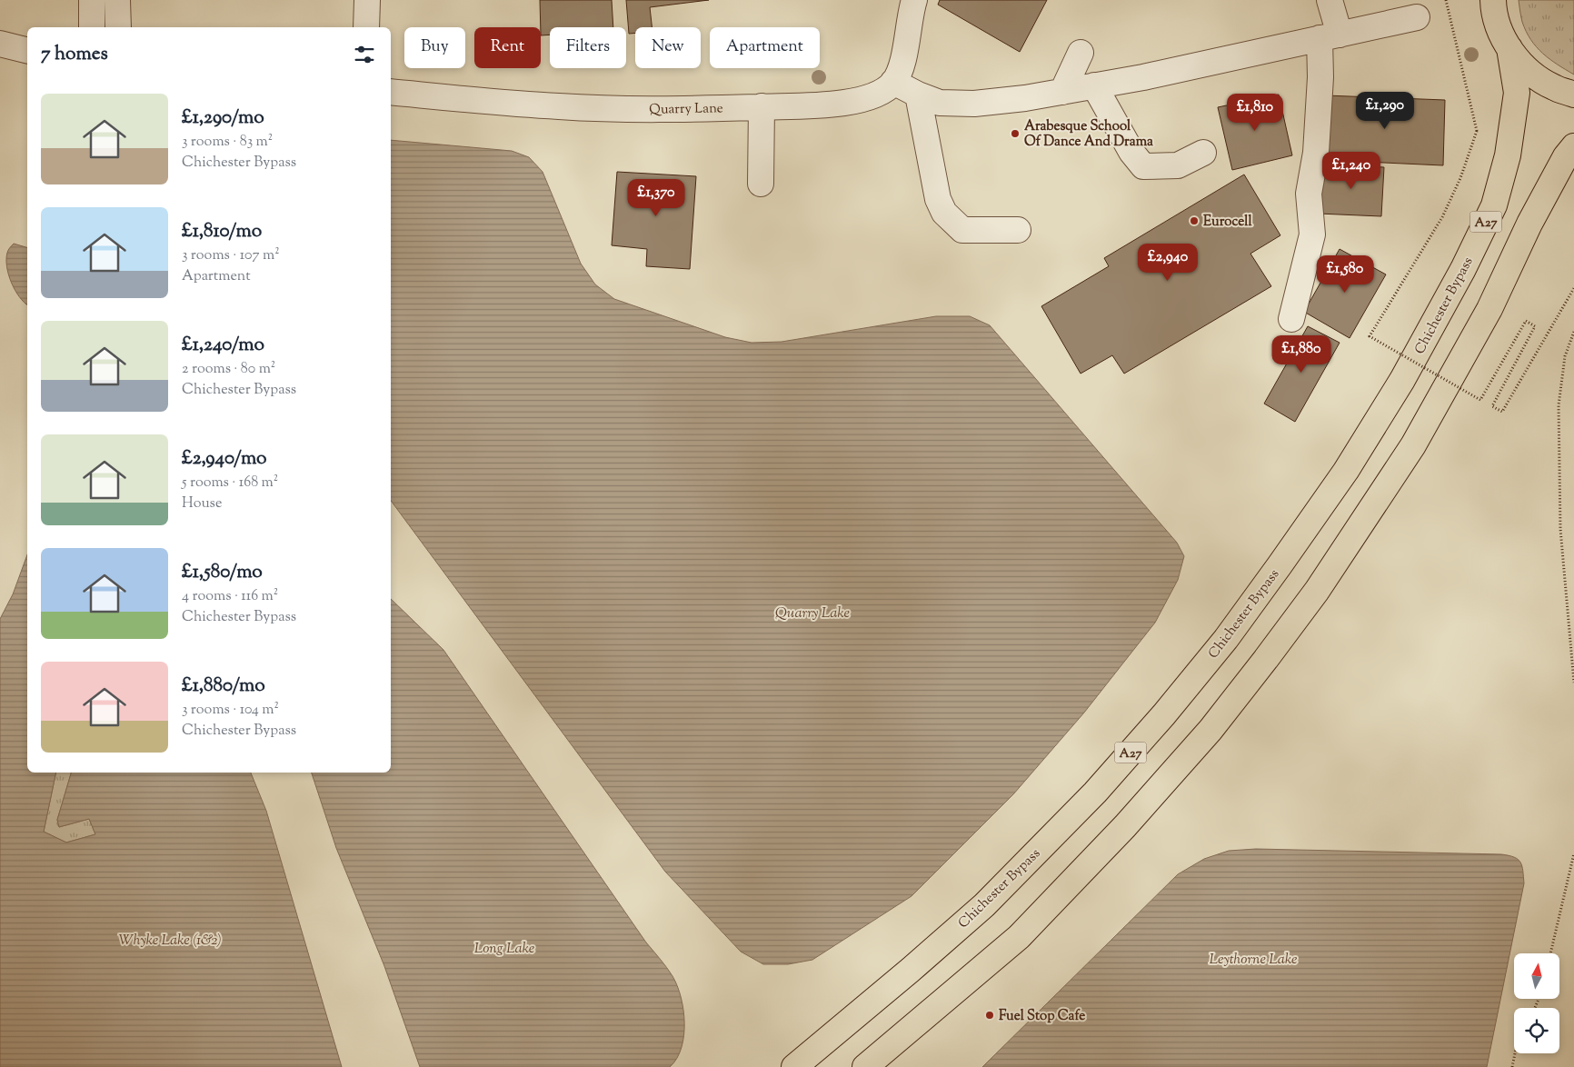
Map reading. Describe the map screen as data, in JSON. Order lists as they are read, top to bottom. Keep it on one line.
{"streets":{"highway":["A27","Chichester Bypass"],"street":["Quarry Lane"]},"water":["Quarry Lake","Whyke Lake (1&2)","Long Lake","Leythorne Lake"],"places":["Arabesque School Of Dance And Drama","Eurocell","Fuel Stop Cafe"],"north":"top","page":{"chip":["Buy","Rent","Filters","New","Apartment"],"heading":"7 homes","list":[{"name":"£1,290/mo","note":"3 rooms · 83 m² · Chichester Bypass"},{"name":"£1,810/mo","note":"3 rooms · 107 m² · Apartment"},{"name":"£1,240/mo","note":"2 rooms · 80 m² · Chichester Bypass"},{"name":"£2,940/mo","note":"5 rooms · 168 m² · House"},{"name":"£1,580/mo","note":"4 rooms · 116 m² · Chichester Bypass"},{"name":"£1,880/mo","note":"3 rooms · 104 m² · Chichester Bypass"}],"price":["£1,290","£1,810","£1,240","£1,370","£2,940","£1,580","£1,880"]}}
